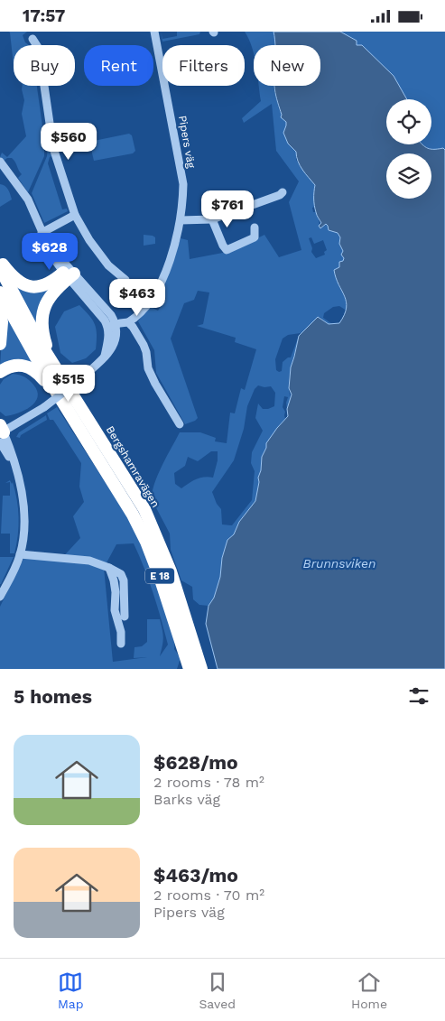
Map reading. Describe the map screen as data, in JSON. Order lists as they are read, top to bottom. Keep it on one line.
{"streets":{"highway":["Bergshamravägen","E 18"],"street":["Pipers väg"]},"water":["Brunnsviken"],"page":{"status":"17:57","chip":["Buy","Rent","Filters","New"],"price":["$560","$761","$628","$463","$515"],"heading":"5 homes","list":[{"name":"$628/mo","note":"2 rooms · 78 m² · Barks väg"},{"name":"$463/mo","note":"2 rooms · 70 m² · Pipers väg"}],"tabs":["Map","Saved","Home"]}}
